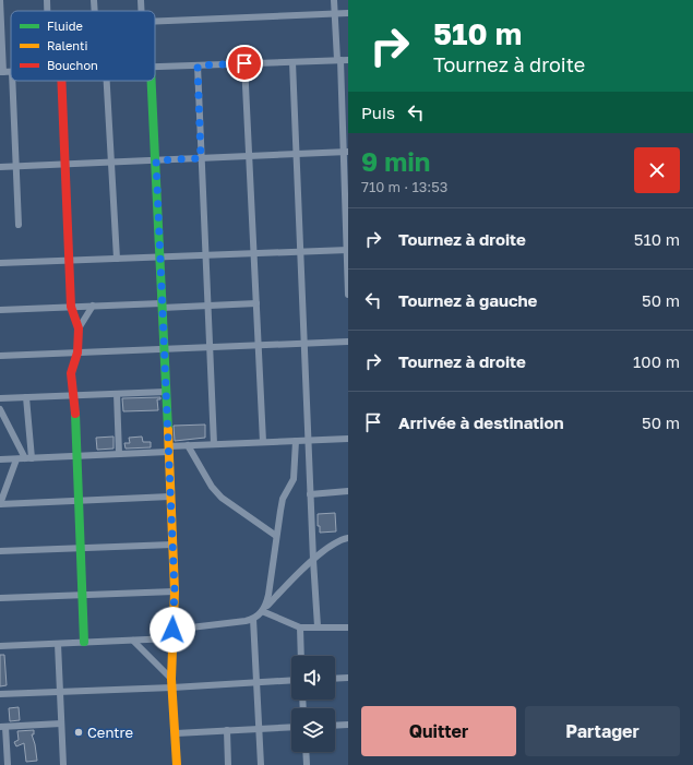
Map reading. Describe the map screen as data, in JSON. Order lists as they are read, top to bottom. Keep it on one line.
{"places":["Centre"],"legend":["Fluide","Ralenti","Bouchon"],"page":{"turn":["510 m","Tournez à droite"],"then":"Puis","heading":["9 min","710 m · 13:53"],"list":[{"name":"Tournez à droite","value":"510 m"},{"name":"Tournez à gauche","value":"50 m"},{"name":"Tournez à droite","value":"100 m"},{"name":"Arrivée à destination","value":"50 m"}],"buttons":["Quitter","Partager"]}}
